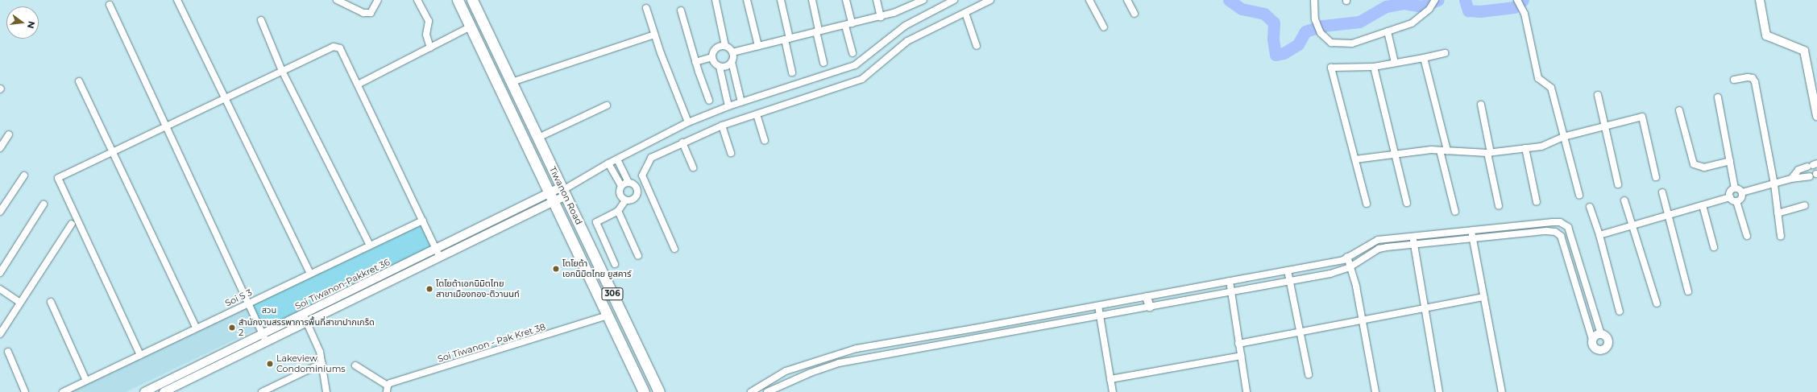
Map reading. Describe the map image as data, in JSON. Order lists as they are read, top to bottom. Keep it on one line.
{"streets":{"main road":["Tiwanon Road","306"],"street":["Soi Tiwanon-Pakkret 36","Soi S 3","Soi Tiwanon - Pak Kret 38"]},"crossings":[["Tiwanon Road","Soi Tiwanon-Pakkret 36"],["Tiwanon Road","Soi Tiwanon - Pak Kret 38"]],"parks":["สวน"],"places":["โตโยต้า เอกนิมิตไทย ยูสคาร์","โตโยต้าเอกนิมิตไทย สาขาเมืองทอง-ติวานนท์","สำนักงานสรรพาการพื้นที่สาขาปากเกร็ด 2","Lakeview Condominiums"],"north":"right"}
